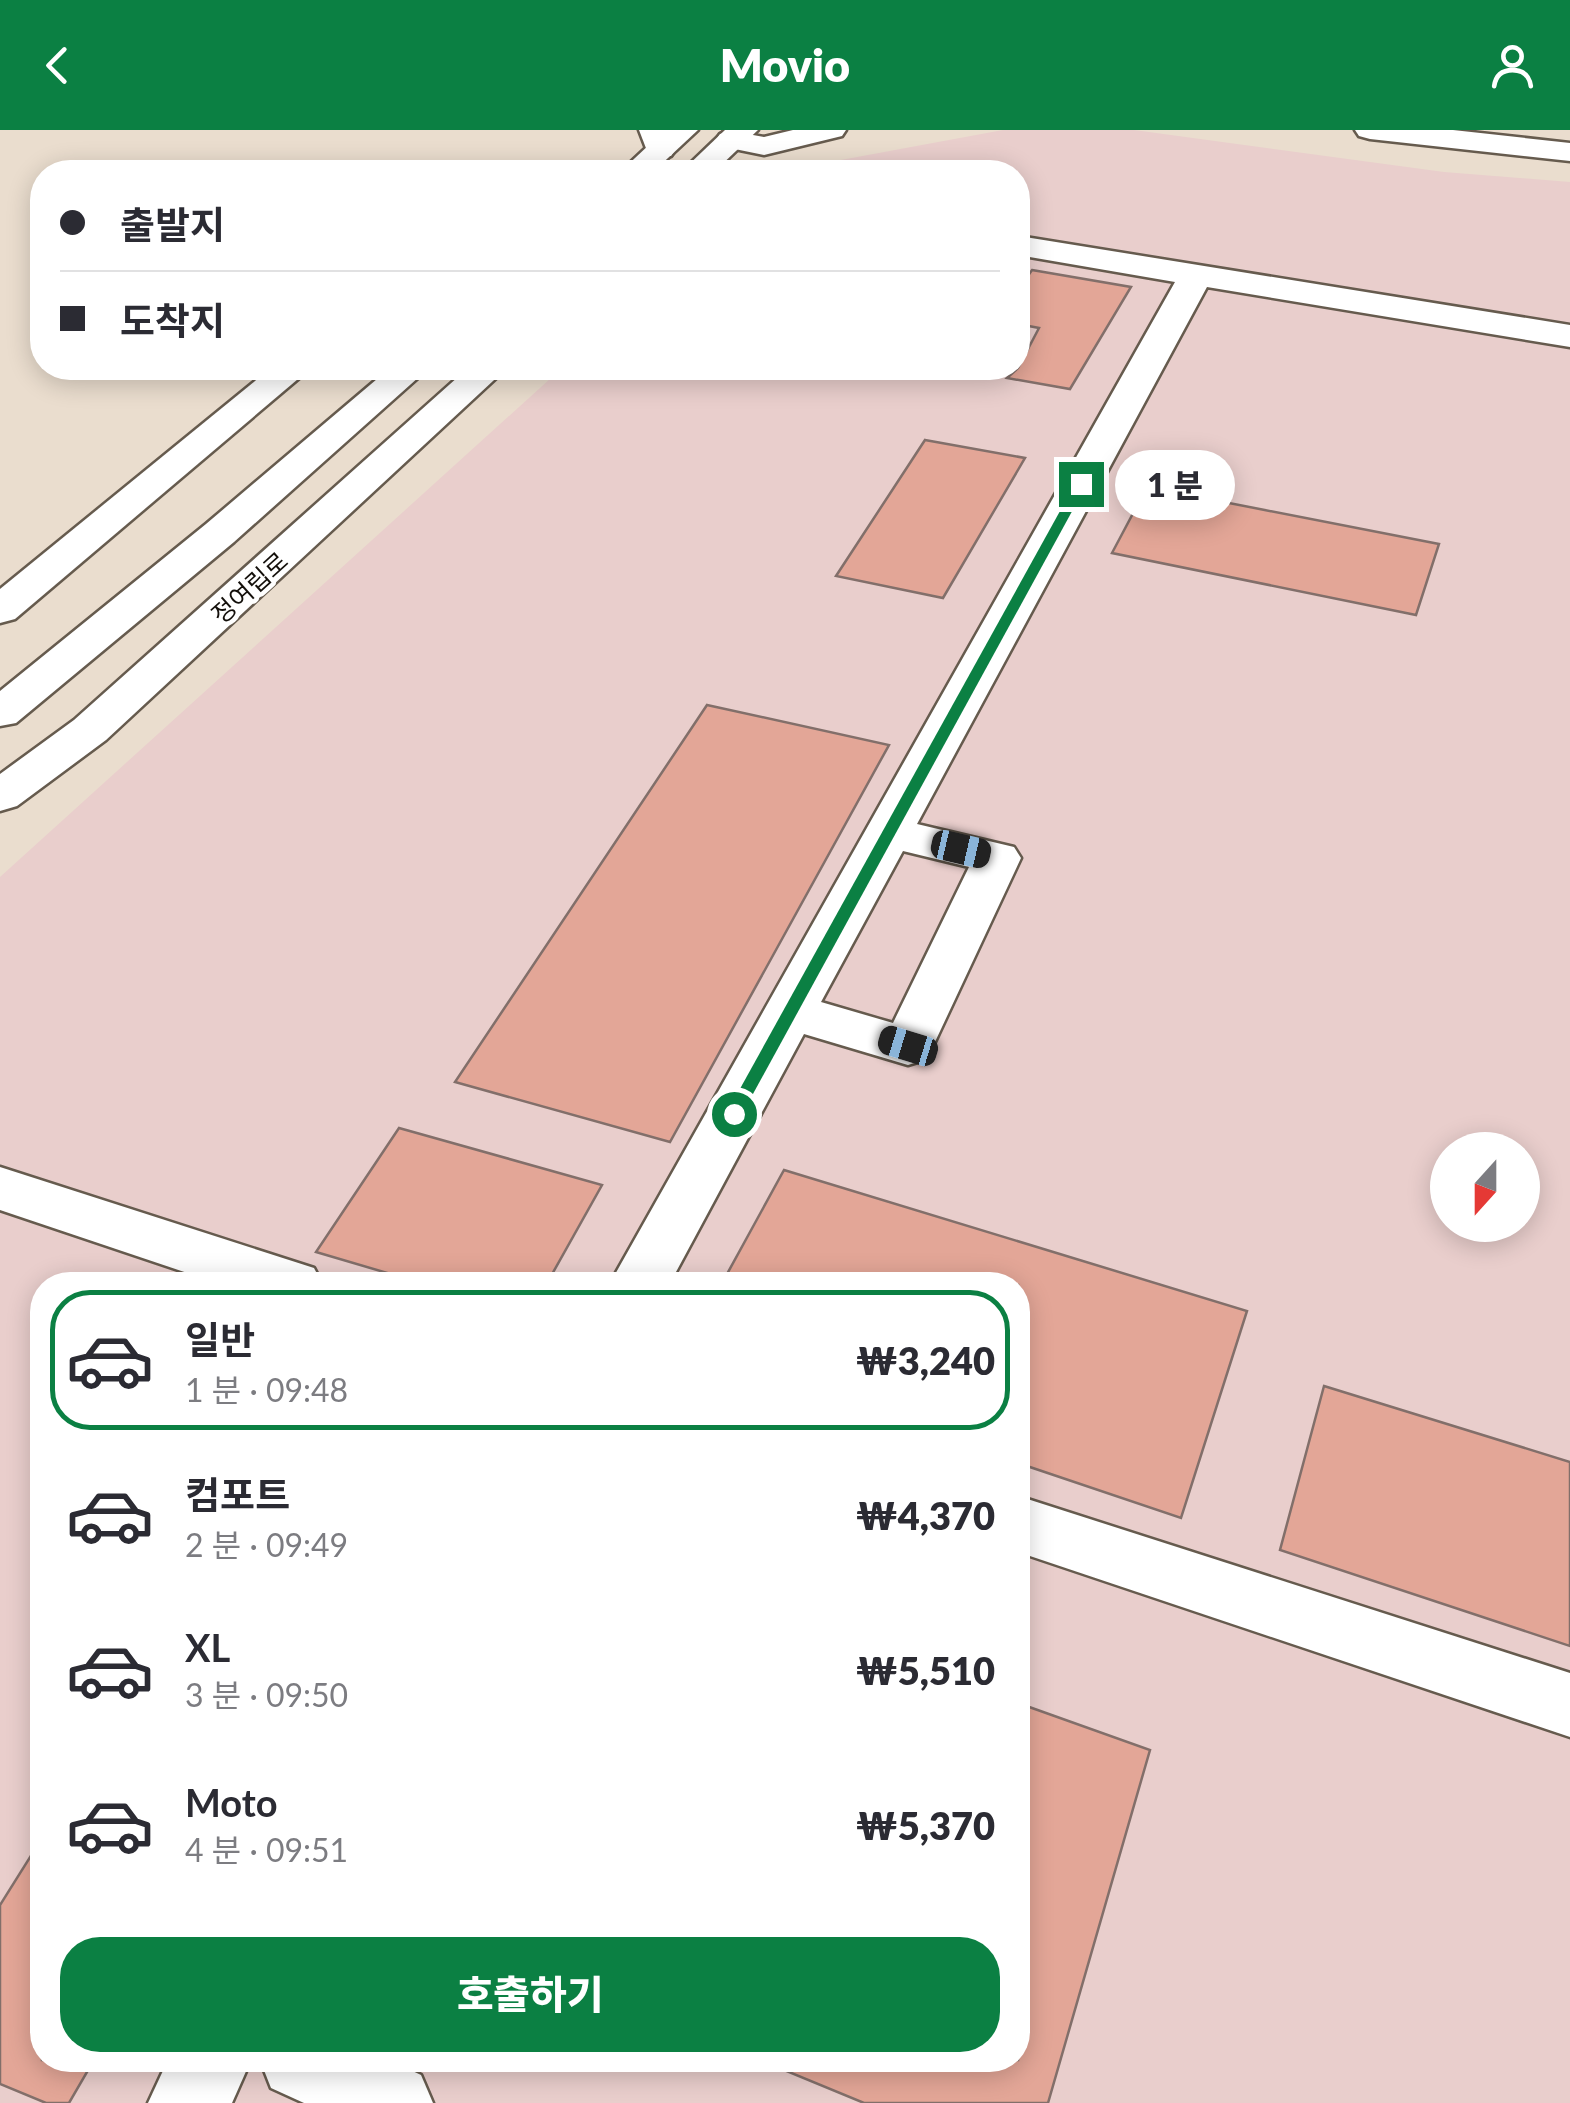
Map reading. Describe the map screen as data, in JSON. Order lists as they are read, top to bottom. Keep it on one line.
{"streets":{"street":["정여립로"]},"north":"bottom","page":{"header":"Movio","banner":["출발지","도착지"],"bubble":"1 분","list":[{"name":"일반","note":"1 분 · 09:48","value":"₩3,240"},{"name":"컴포트","note":"2 분 · 09:49","value":"₩4,370"},{"name":"XL","note":"3 분 · 09:50","value":"₩5,510"},{"name":"Moto","note":"4 분 · 09:51","value":"₩5,370"}],"buttons":"호출하기"}}
